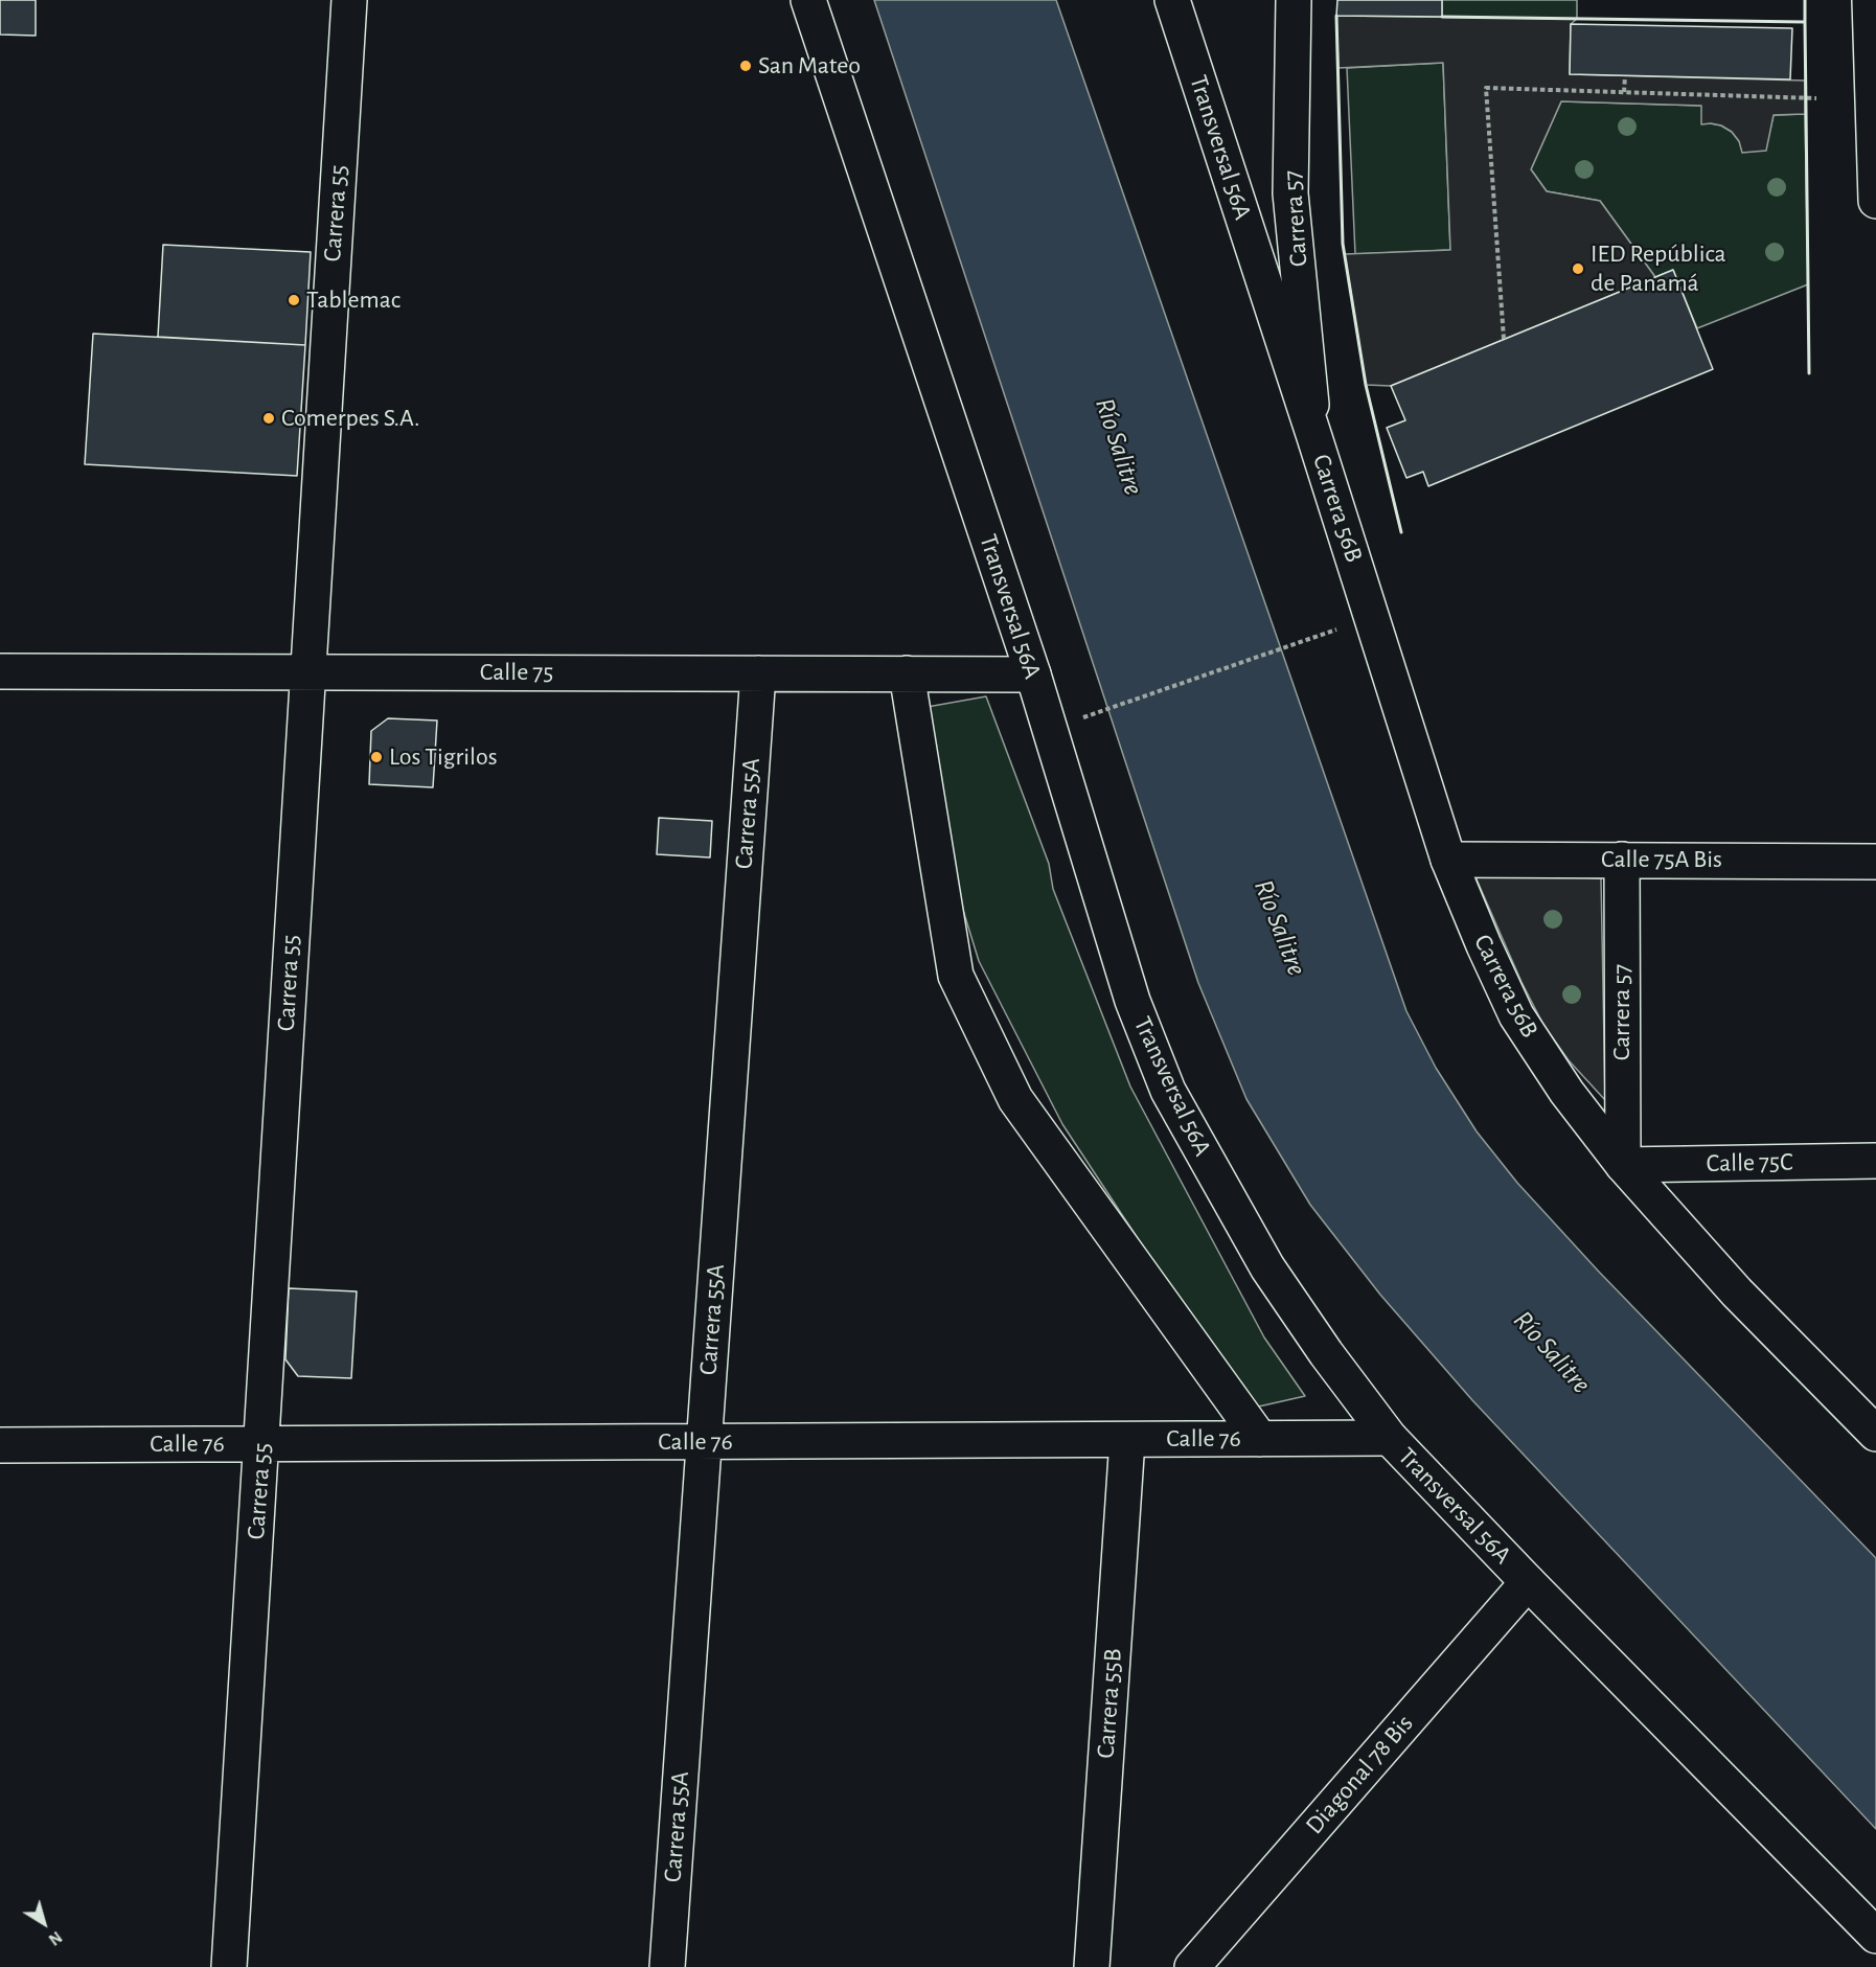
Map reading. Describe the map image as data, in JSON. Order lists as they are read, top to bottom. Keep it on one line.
{"streets":{"street":["Transversal 56A","Carrera 55","Carrera 57","Carrera 56B","Calle 75","Carrera 55A","Calle 75A Bis","Calle 75C","Calle 76","Carrera 55B","Diagonal 78 Bis"]},"crossings":[["Transversal 56A","Carrera 57"],["Transversal 56A","Carrera 56B"],["Transversal 56A","Calle 75"],["Transversal 56A","Calle 76"],["Transversal 56A","Diagonal 78 Bis"],["Carrera 55","Calle 75"],["Carrera 55","Calle 76"],["Carrera 57","Carrera 56B"],["Carrera 57","Calle 75A Bis"],["Carrera 57","Calle 75C"],["Carrera 56B","Calle 75A Bis"],["Carrera 56B","Calle 75C"],["Calle 75","Carrera 55A"],["Carrera 55A","Calle 76"],["Calle 76","Carrera 55B"]],"water":["Río Salitre"],"places":["San Mateo","IED República de Panamá","Tablemac","Comerpes S.A.","Los Tigrilos"],"north":"bottom right"}
